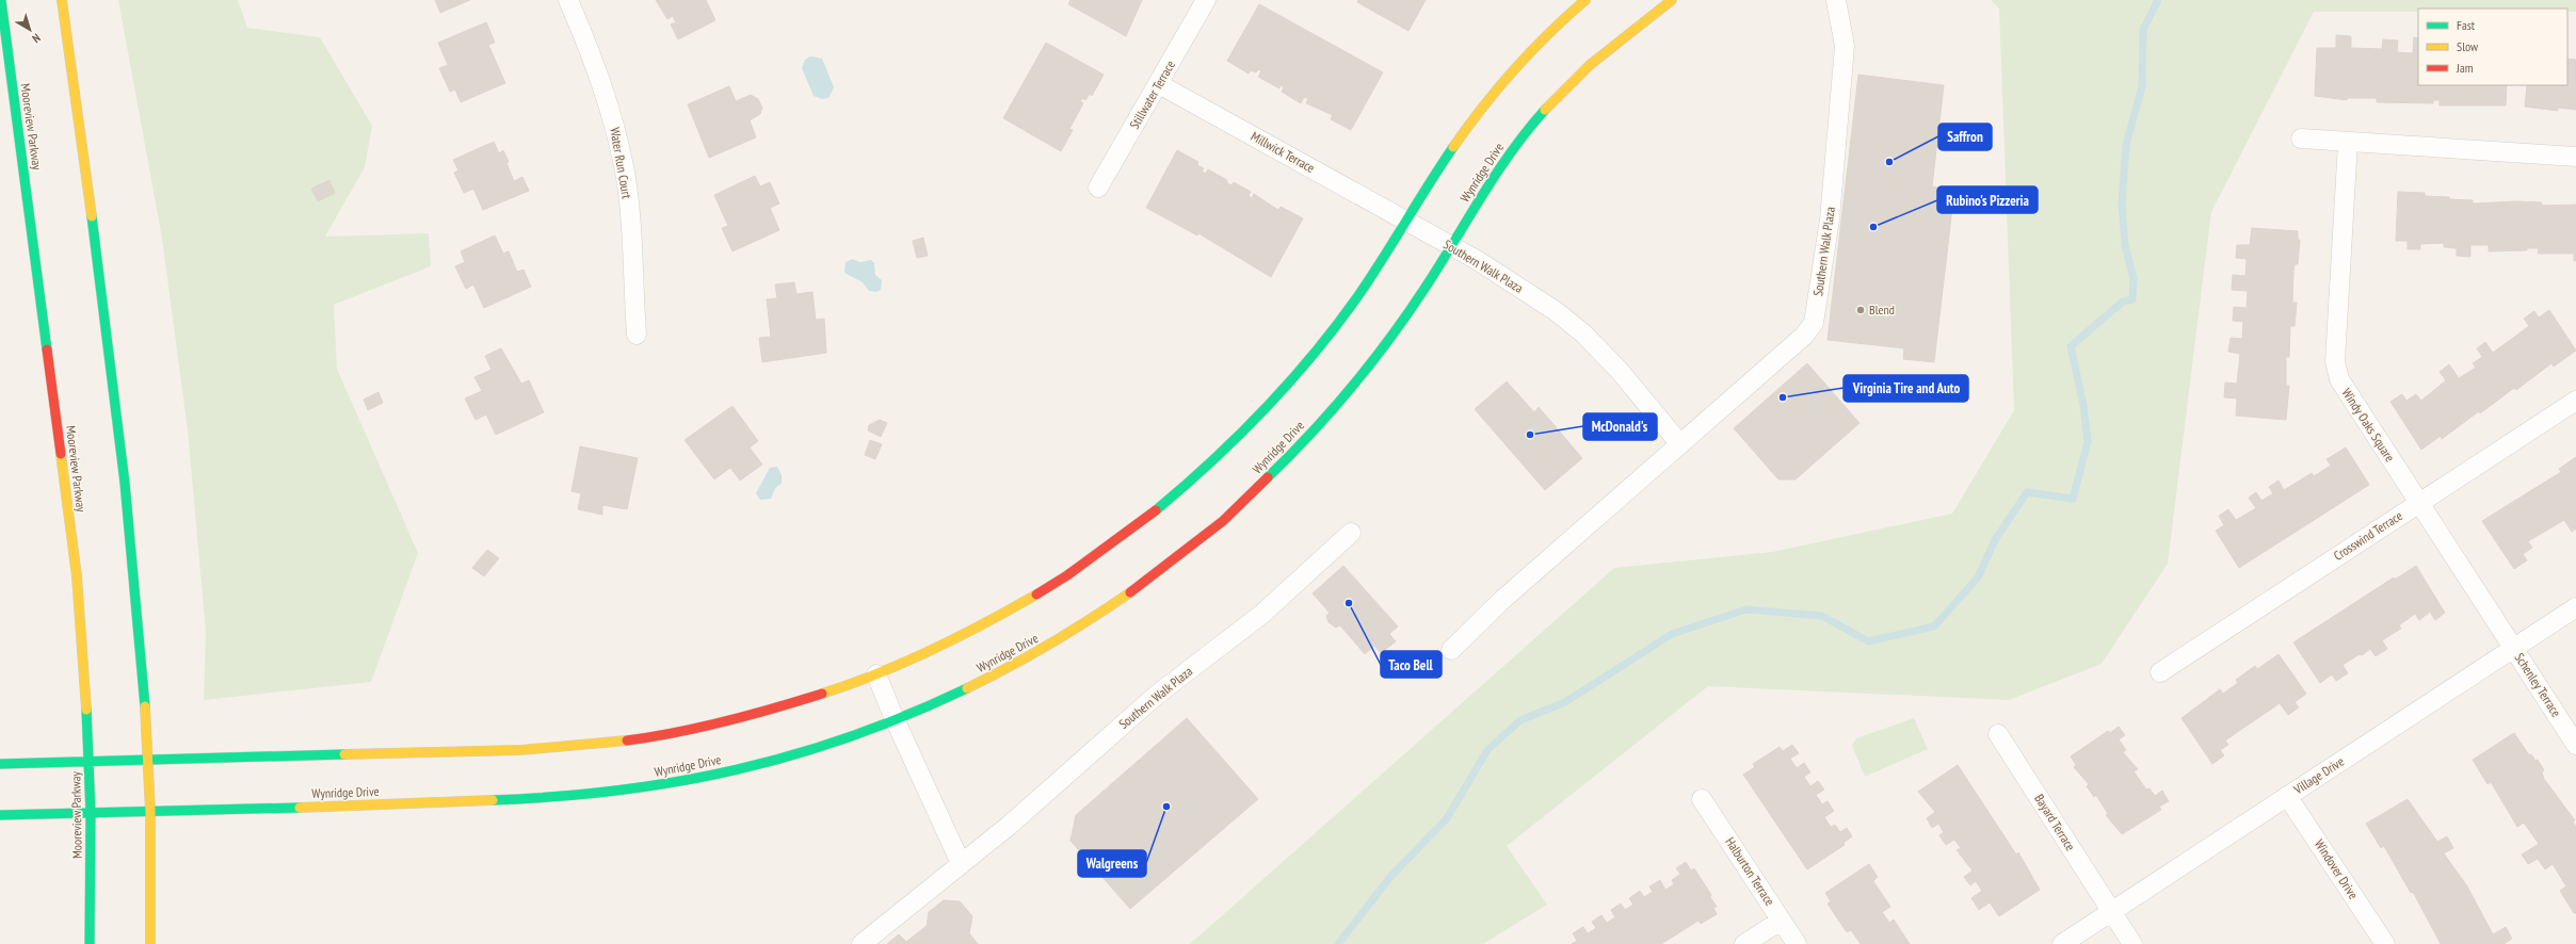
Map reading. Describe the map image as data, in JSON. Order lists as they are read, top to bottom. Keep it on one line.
{"streets":{"street":["Stillwater Terrace","Mooreview Parkway","Millwick Terrace","Water Run Court","Wynridge Drive","Southern Walk Plaza","Windy Oaks Square","Crosswind Terrace","Schenley Terrace","Village Drive","Bayard Terrace","Windover Drive","Halburton Terrace"]},"crossings":[["Stillwater Terrace","Millwick Terrace"],["Mooreview Parkway","Wynridge Drive"],["Millwick Terrace","Southern Walk Plaza"],["Wynridge Drive","Southern Walk Plaza"],["Windy Oaks Square","Crosswind Terrace"],["Windy Oaks Square","Schenley Terrace"],["Windy Oaks Square","Village Drive"],["Schenley Terrace","Village Drive"],["Village Drive","Bayard Terrace"],["Village Drive","Windover Drive"]],"places":["Saffron","Rubino's Pizzeria","Blend","Virginia Tire and Auto","McDonald's","Taco Bell","Walgreens"],"legend":["Fast","Slow","Jam"],"north":"bottom right"}
